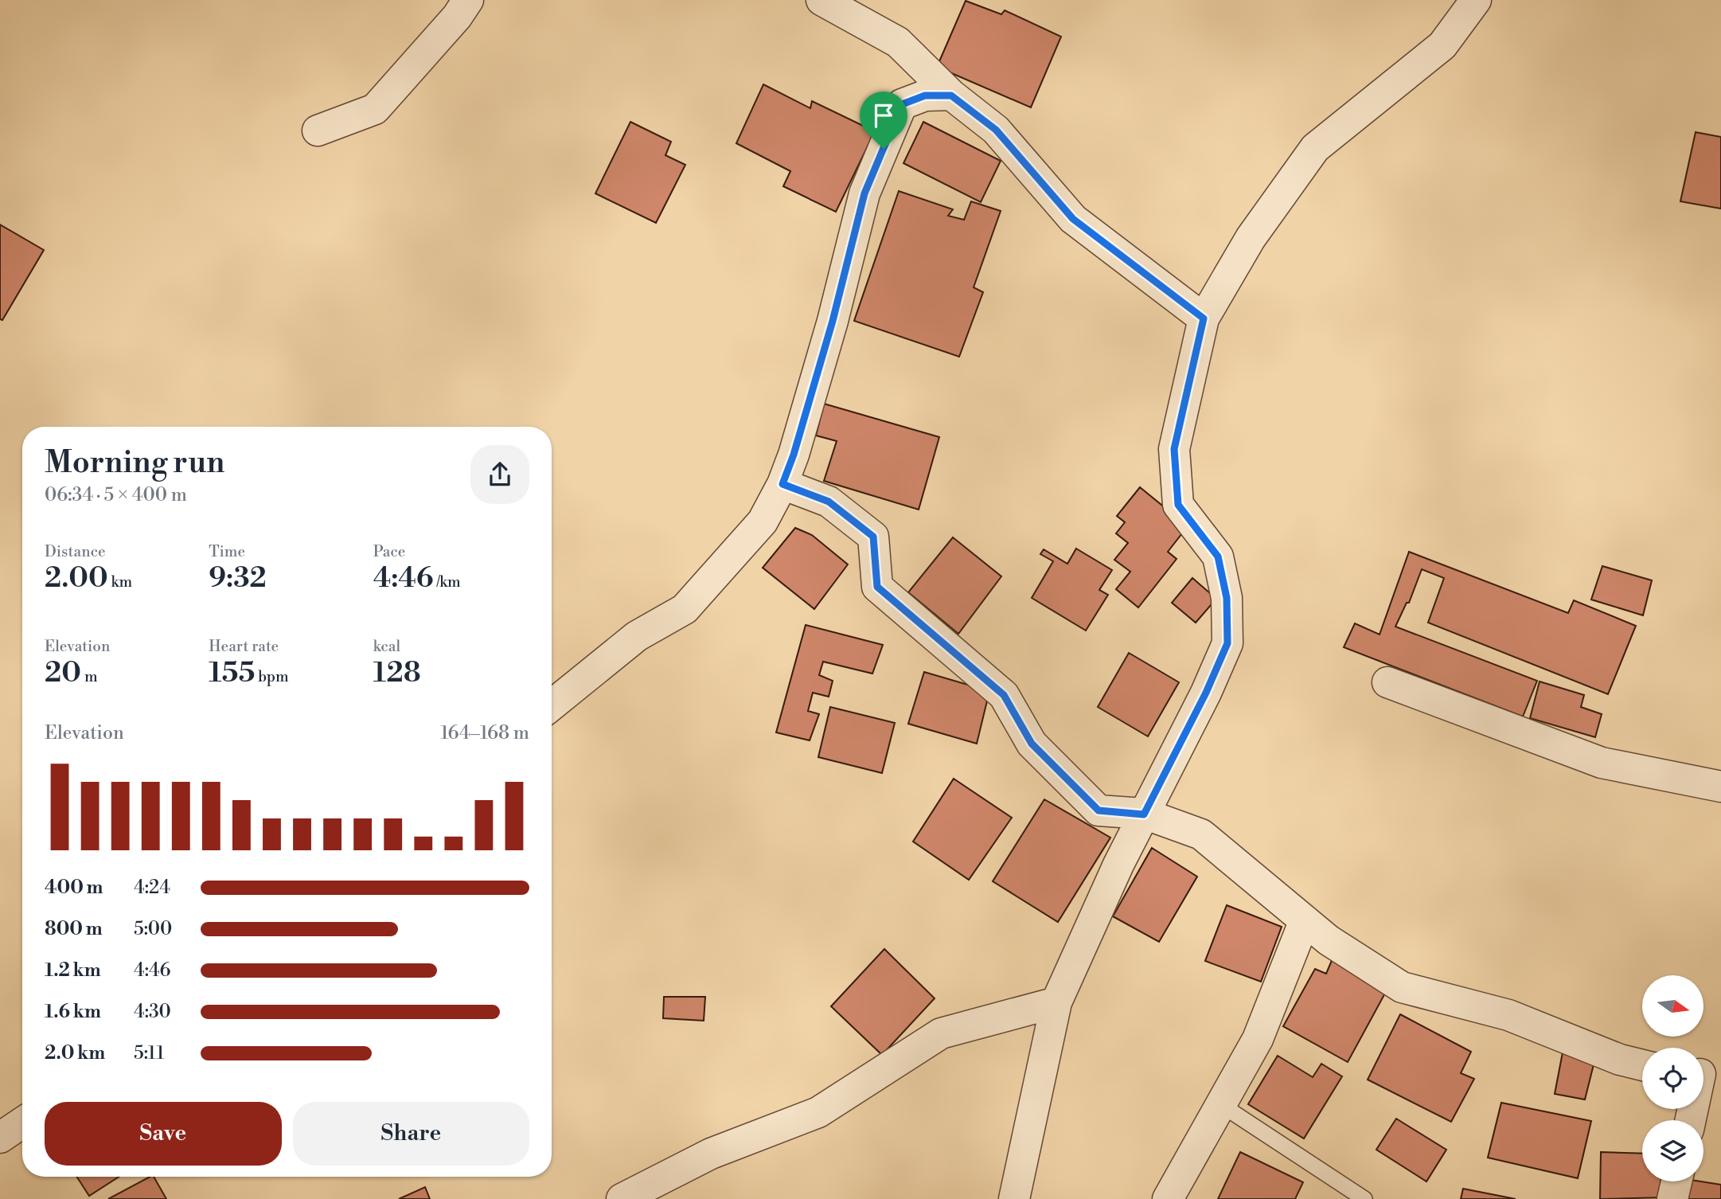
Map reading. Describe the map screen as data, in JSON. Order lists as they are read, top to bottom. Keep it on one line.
{"north":"right","page":{"heading":["Morning run","06:34 · 5 × 400 m"],"stats":[["Distance","2.00 km"],["Time","9:32"],["Pace","4:46 /km"],["Elevation","20 m"],["Heart rate","155 bpm"],["kcal","128"]],"chart":["Elevation","164–168 m"],"list":[{"name":"400 m","note":"4:24"},{"name":"800 m","note":"5:00"},{"name":"1.2 km","note":"4:46"},{"name":"1.6 km","note":"4:30"},{"name":"2.0 km","note":"5:11"}],"buttons":["Save","Share"]}}
